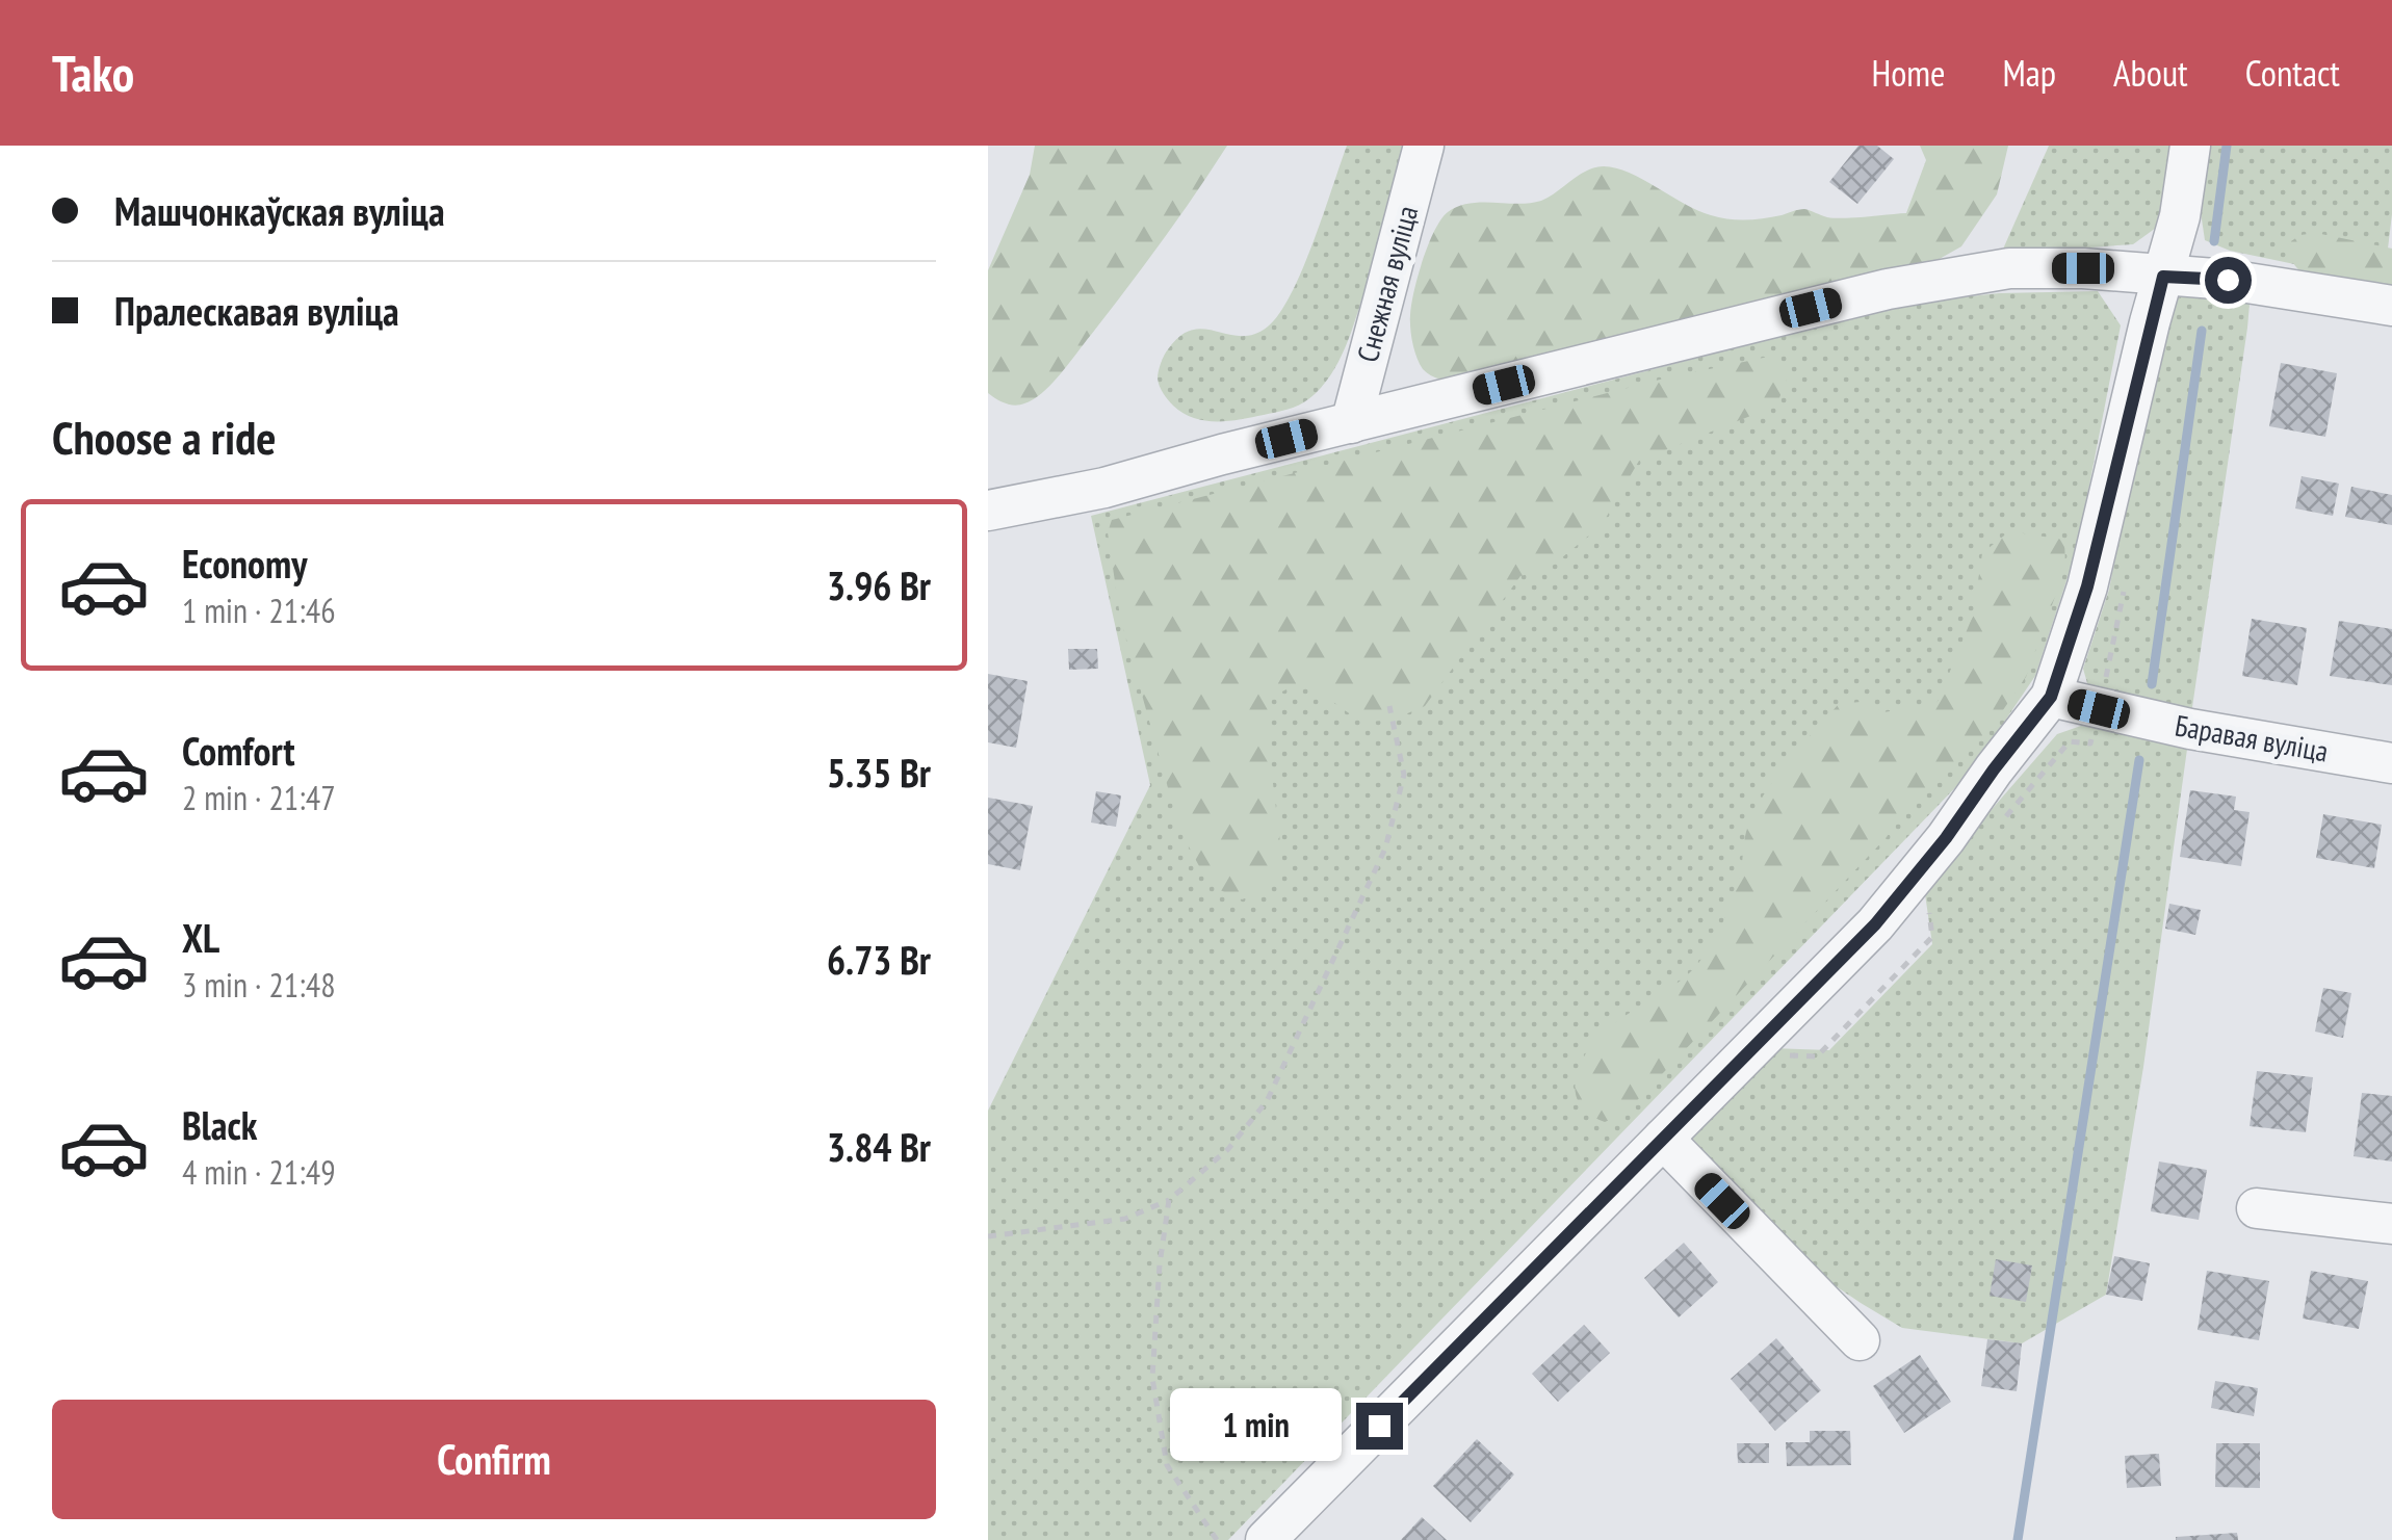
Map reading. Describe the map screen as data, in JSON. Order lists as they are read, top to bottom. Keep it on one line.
{"streets":{"street":["Снежная вуліца","Баравая вуліца"]},"page":{"header":"Tako","nav":["Home","Map","About","Contact"],"banner":["Машчонкаўская вуліца","Пралескавая вуліца"],"heading":"Choose a ride","list":[{"name":"Economy","note":"1 min · 21:46","value":"3.96 Br"},{"name":"Comfort","note":"2 min · 21:47","value":"5.35 Br"},{"name":"XL","note":"3 min · 21:48","value":"6.73 Br"},{"name":"Black","note":"4 min · 21:49","value":"3.84 Br"}],"buttons":"Confirm","bubble":"1 min"}}
